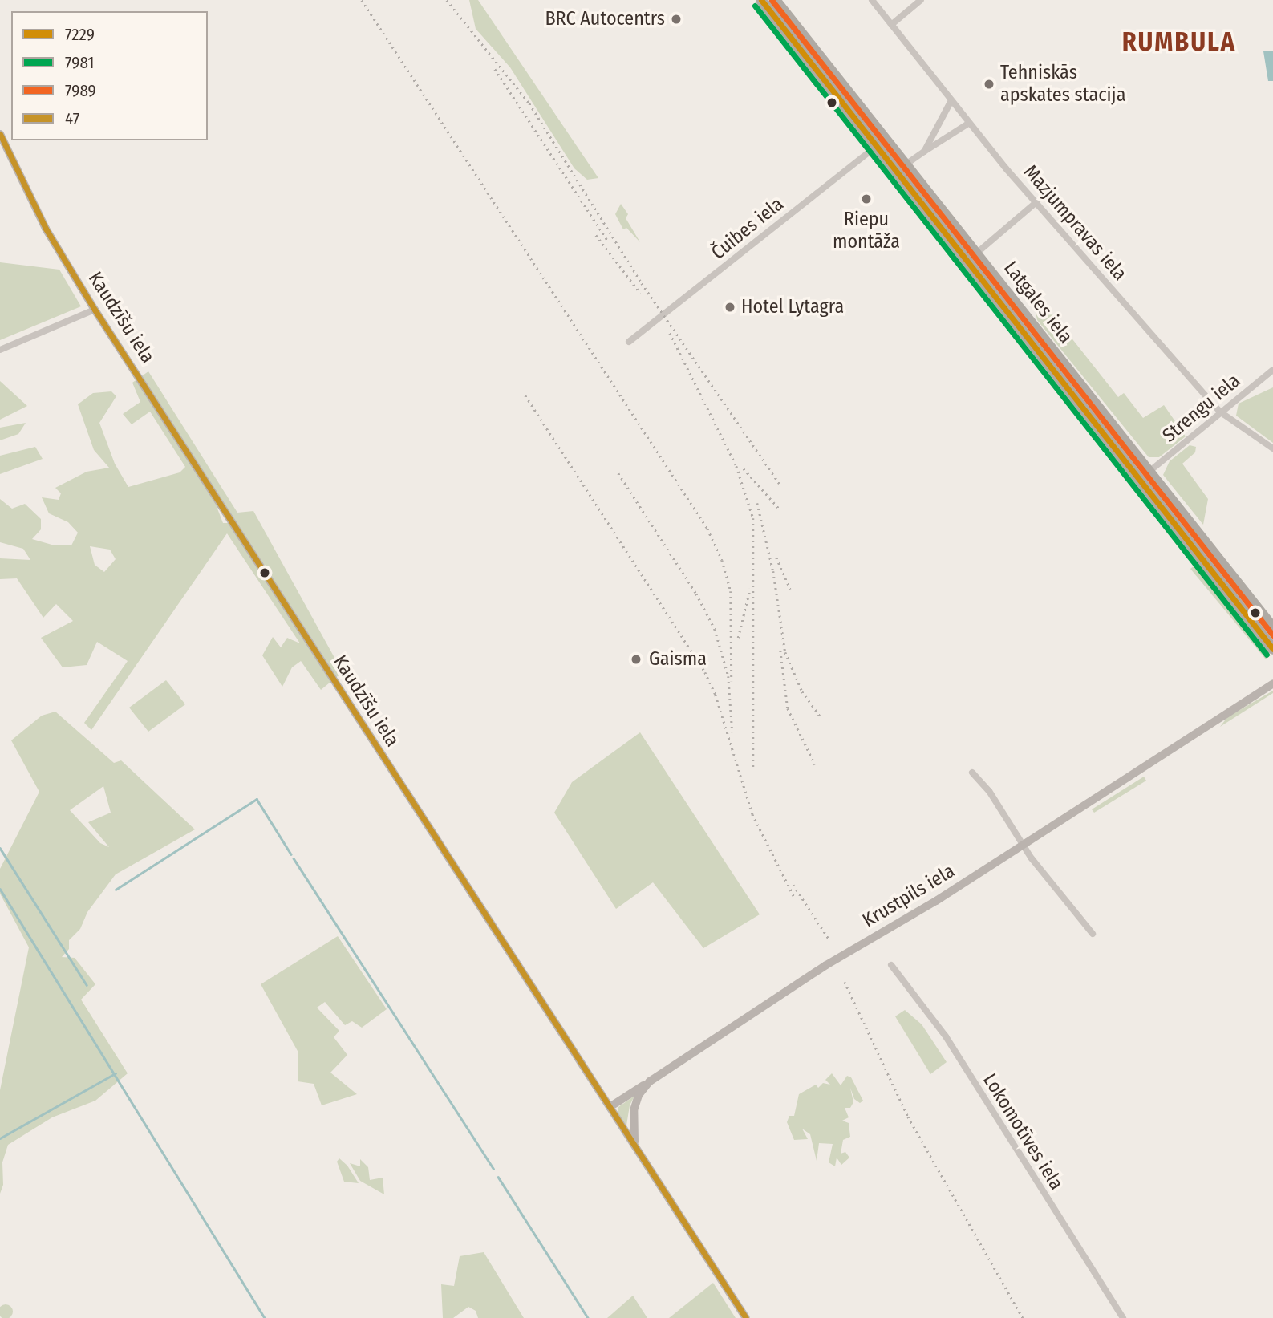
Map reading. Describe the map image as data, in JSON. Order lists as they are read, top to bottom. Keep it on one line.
{"streets":{"highway":["Latgales iela"],"street":["Mazjumpravas iela","Čuibes iela","Kaudzīšu iela","Strengu iela","Krustpils iela","Lokomotīves iela"]},"crossings":[["Mazjumpravas iela","Strengu iela"],["Čuibes iela","Latgales iela"],["Latgales iela","Strengu iela"],["Kaudzīšu iela","Krustpils iela"]],"districts":["RUMBULA"],"places":["BRC Autocentrs","Tehniskās apskates stacija","Riepu montāža","Hotel Lytagra","Gaisma"],"lines":["transit line 7229","transit line 7989","transit line 7981","transit line 47"],"legend":["7229","7981","7989","47"]}
